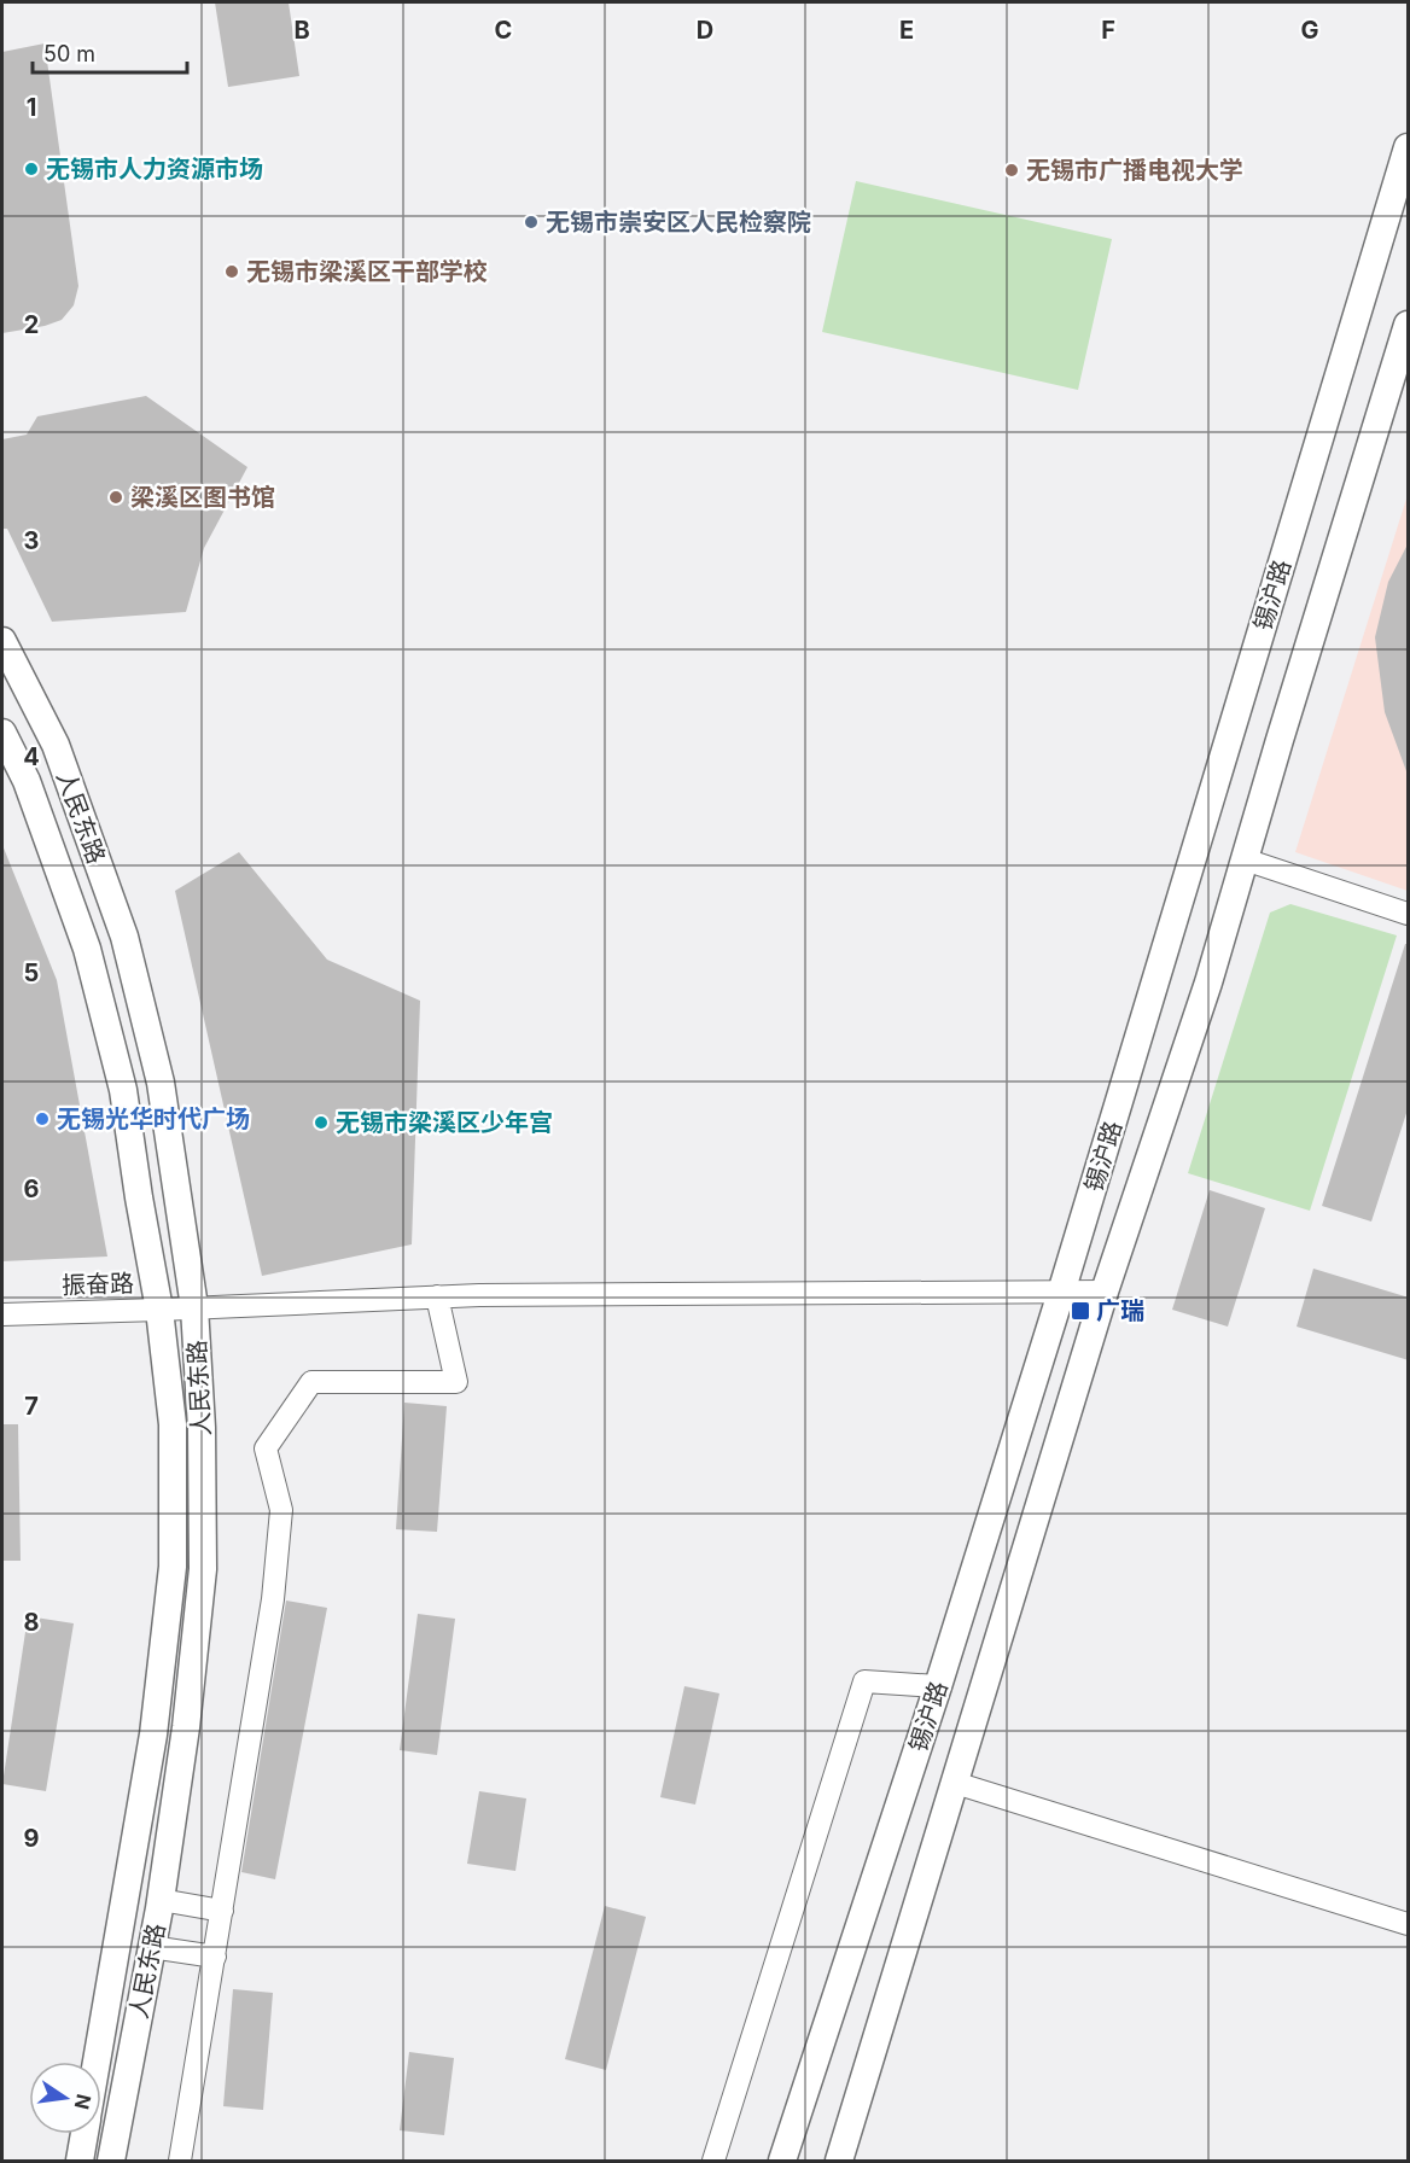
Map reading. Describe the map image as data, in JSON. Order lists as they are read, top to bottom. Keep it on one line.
{"streets":{"main road":["锡沪路","人民东路"],"street":["振奋路"]},"crossings":[["锡沪路","振奋路"],["人民东路","振奋路"]],"places":{"other":["无锡市人力资源市场","无锡市广播电视大学","无锡市崇安区人民检察院","无锡市梁溪区干部学校","梁溪区图书馆","无锡光华时代广场","无锡市梁溪区少年宫"],"transit":["广瑞"]},"scale_bar":"50 m","north":"right","grid":{"columns":["B","C","D","E","F","G"],"rows":["1","2","3","4","5","6","7","8","9"]}}
